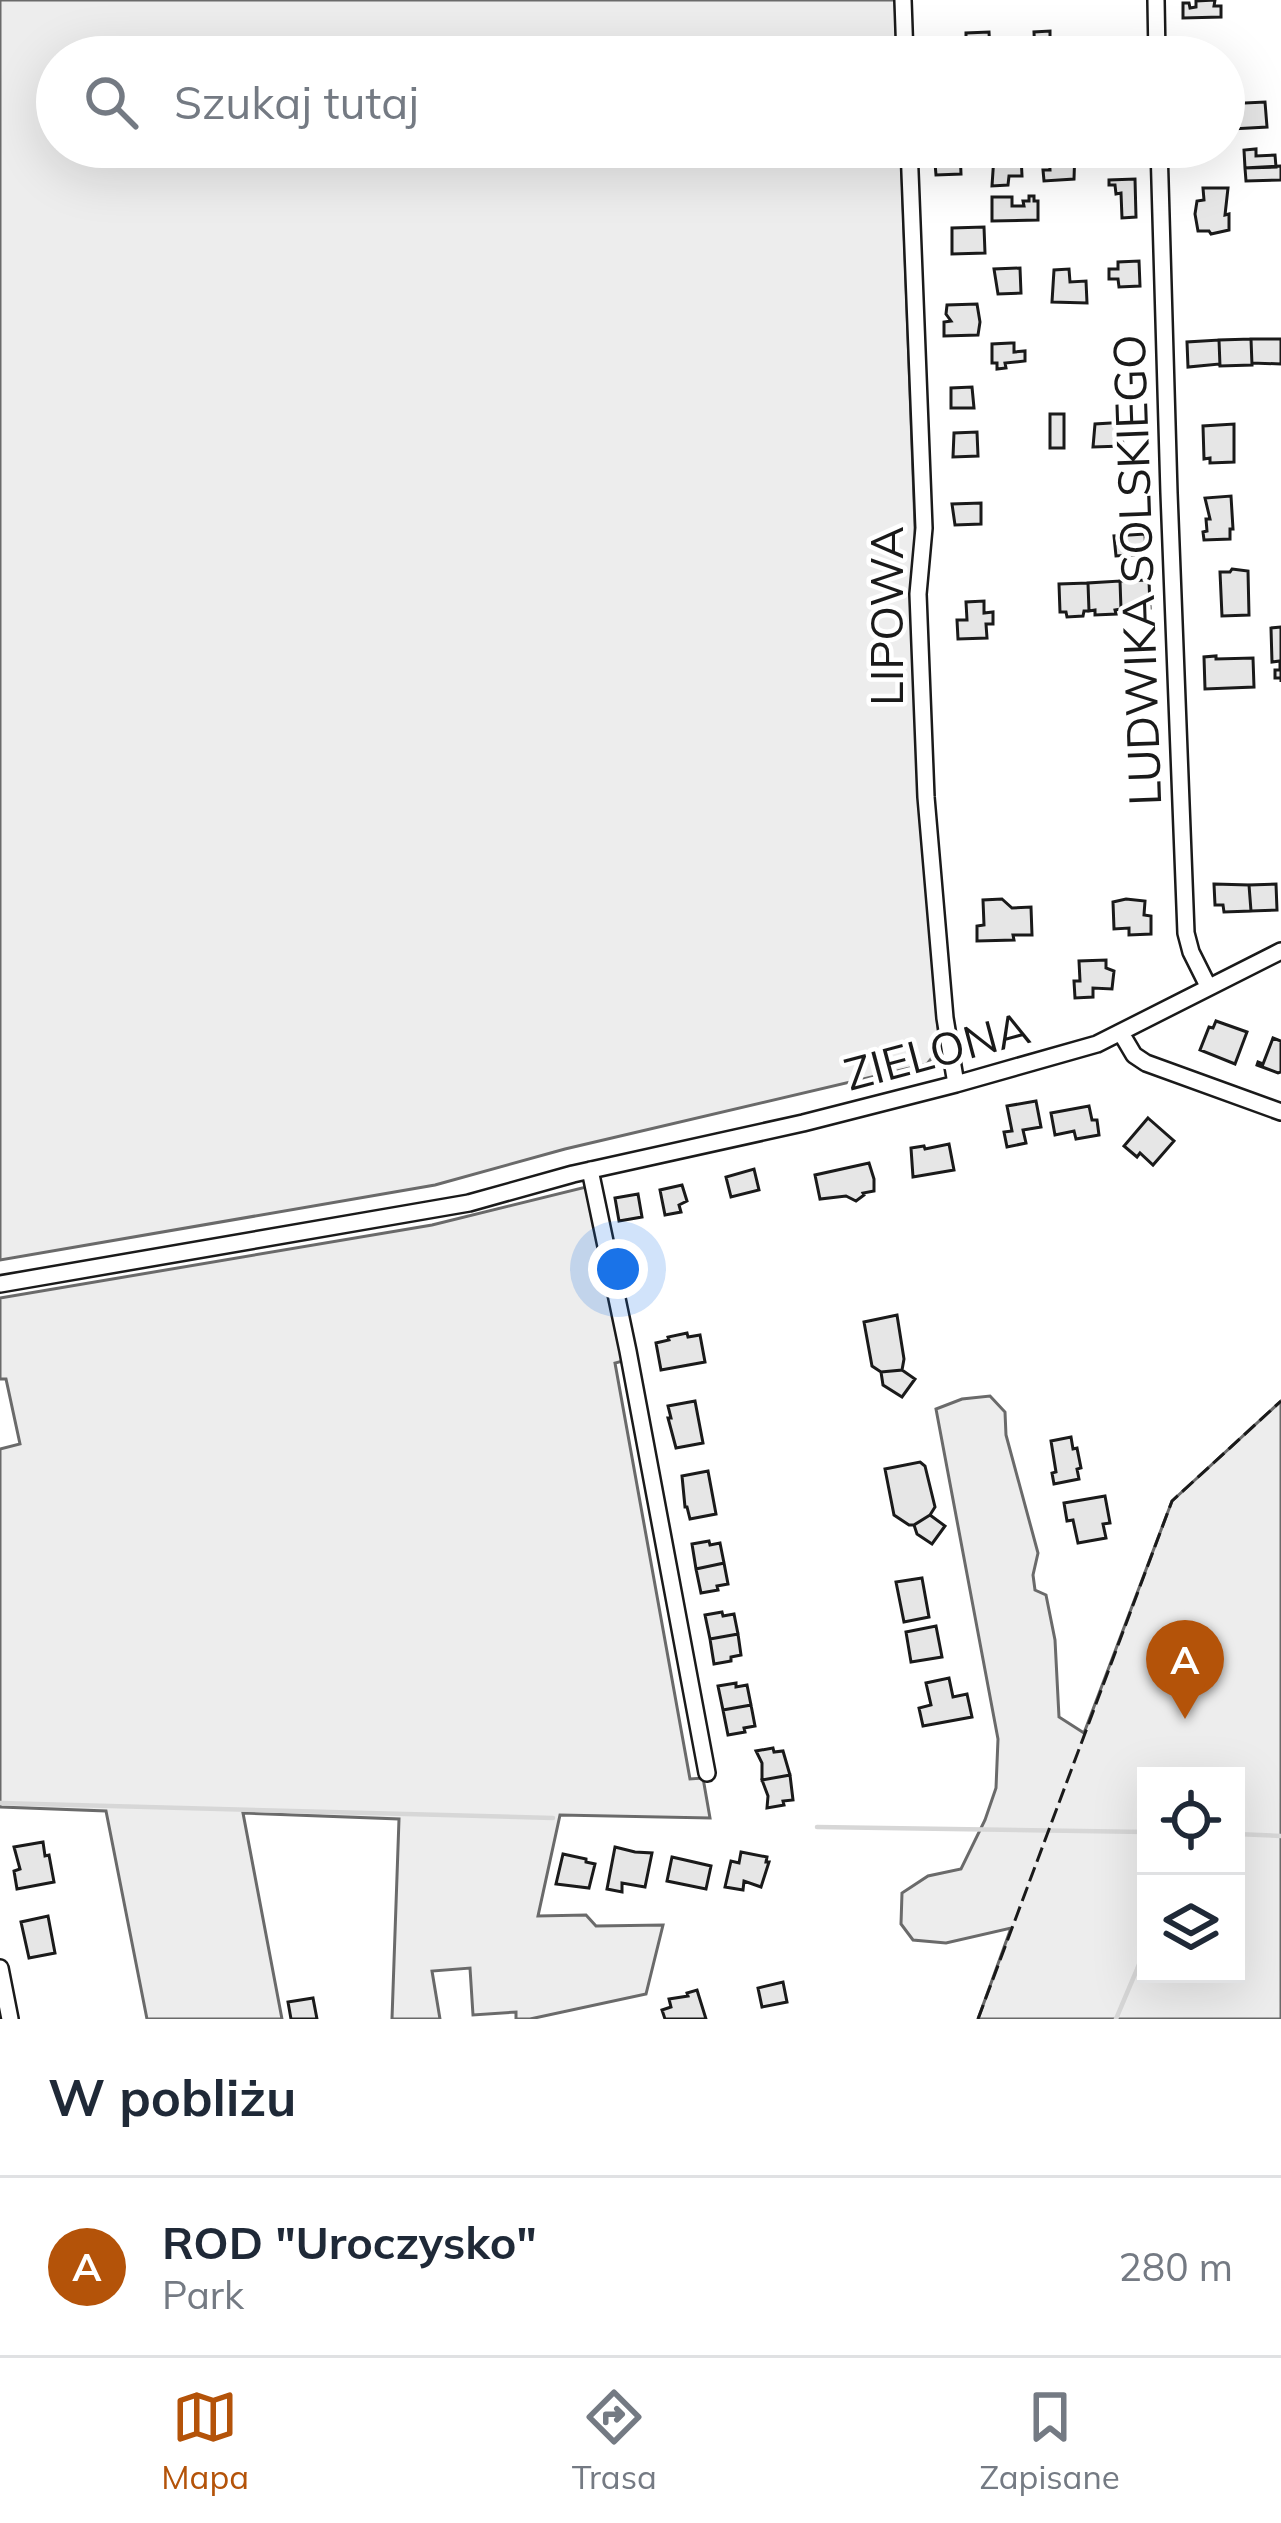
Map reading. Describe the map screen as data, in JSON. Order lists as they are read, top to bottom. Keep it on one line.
{"streets":{"street":["LUDWIKA SOLSKIEGO","LIPOWA","ZIELONA"]},"crossings":[["LUDWIKA SOLSKIEGO","ZIELONA"],["LIPOWA","ZIELONA"]],"page":{"search":"Szukaj tutaj","pins":"A","heading":"W pobliżu","list":[{"mark":"A","name":"ROD \"Uroczysko\"","note":"Park","value":"280 m"}],"nav":["Mapa","Trasa","Zapisane"]}}
